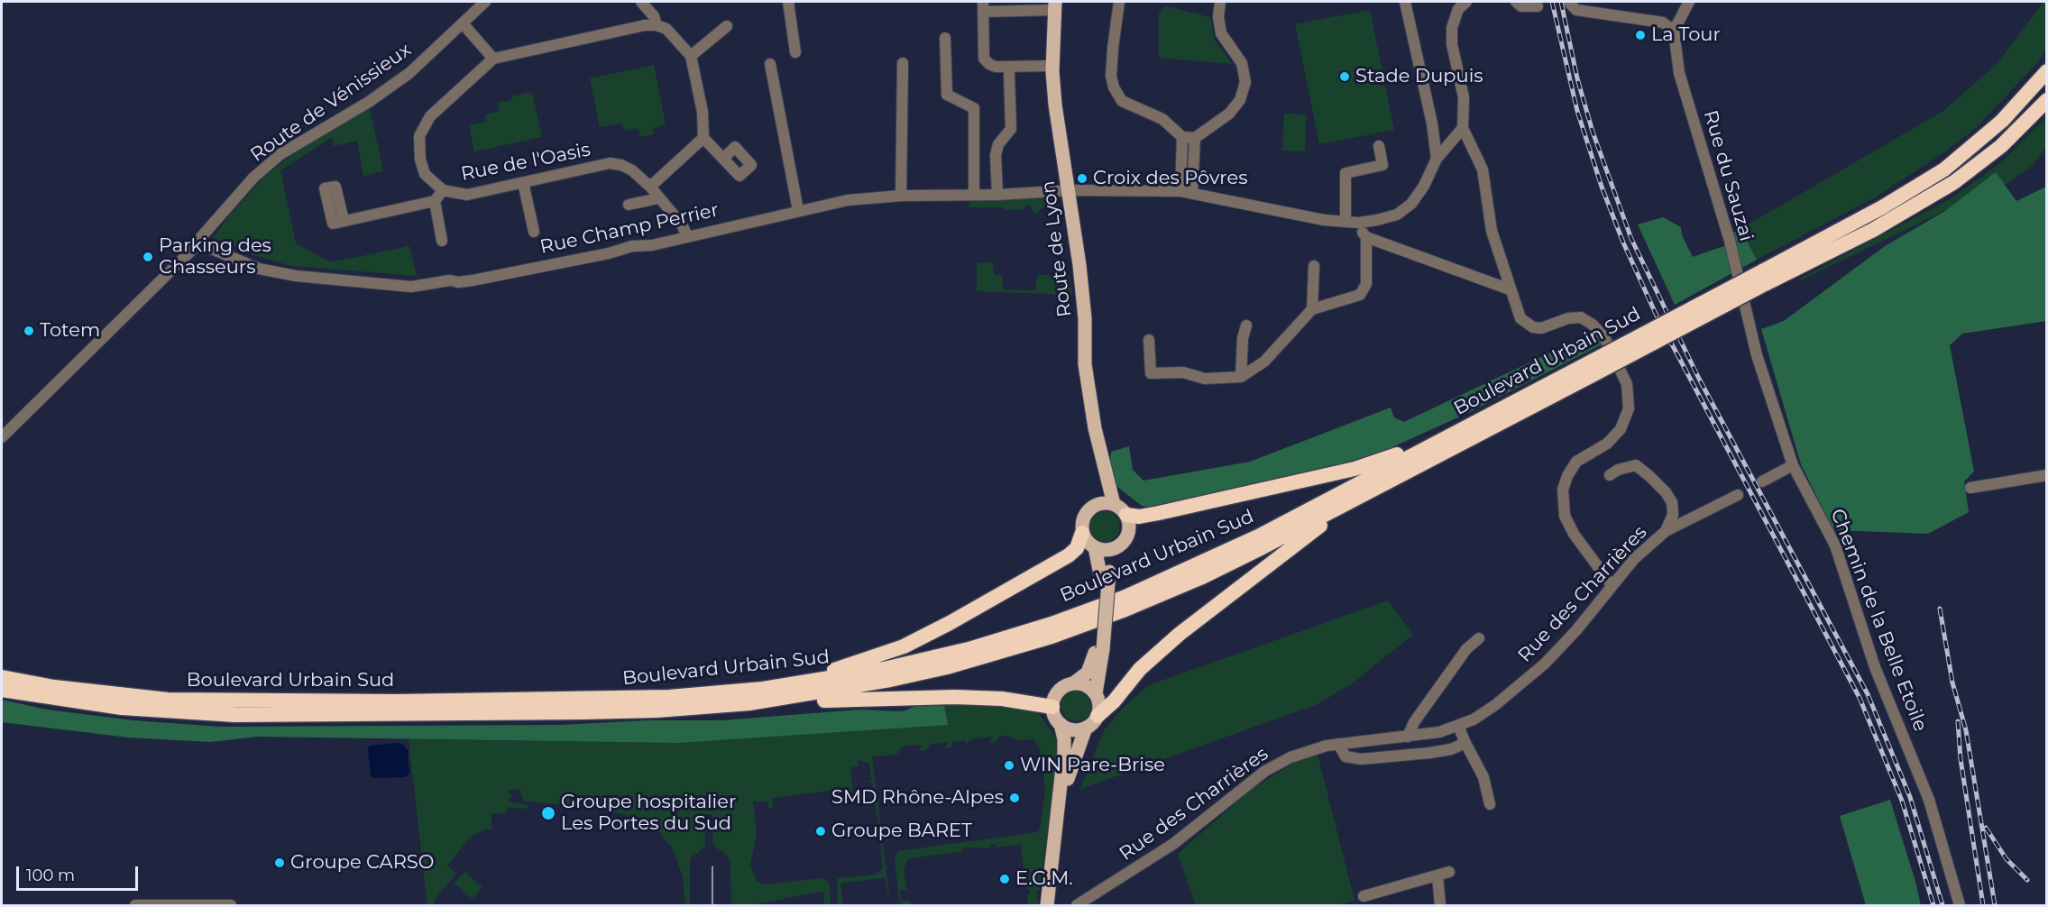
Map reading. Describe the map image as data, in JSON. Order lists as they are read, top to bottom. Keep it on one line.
{"streets":{"highway":["Boulevard Urbain Sud"],"main road":["Route de Lyon"],"street":["Route de Vénissieux","Rue de l'Oasis","Rue du Sauzai","Rue Champ Perrier","Rue des Charrières","Chemin de la Belle Etoile"]},"crossings":[["Route de Vénissieux","Rue Champ Perrier"],["Rue de l'Oasis","Rue Champ Perrier"],["Rue du Sauzai","Chemin de la Belle Etoile"],["Rue Champ Perrier","Route de Lyon"]],"places":["La Tour","Stade Dupuis","Croix des Pôvres","Parking des Chasseurs","Totem","WIN Pare-Brise","SMD Rhône-Alpes","Groupe hospitalier Les Portes du Sud","Groupe BARET","Groupe CARSO","E.G.M."],"scale_bar":"100 m"}
